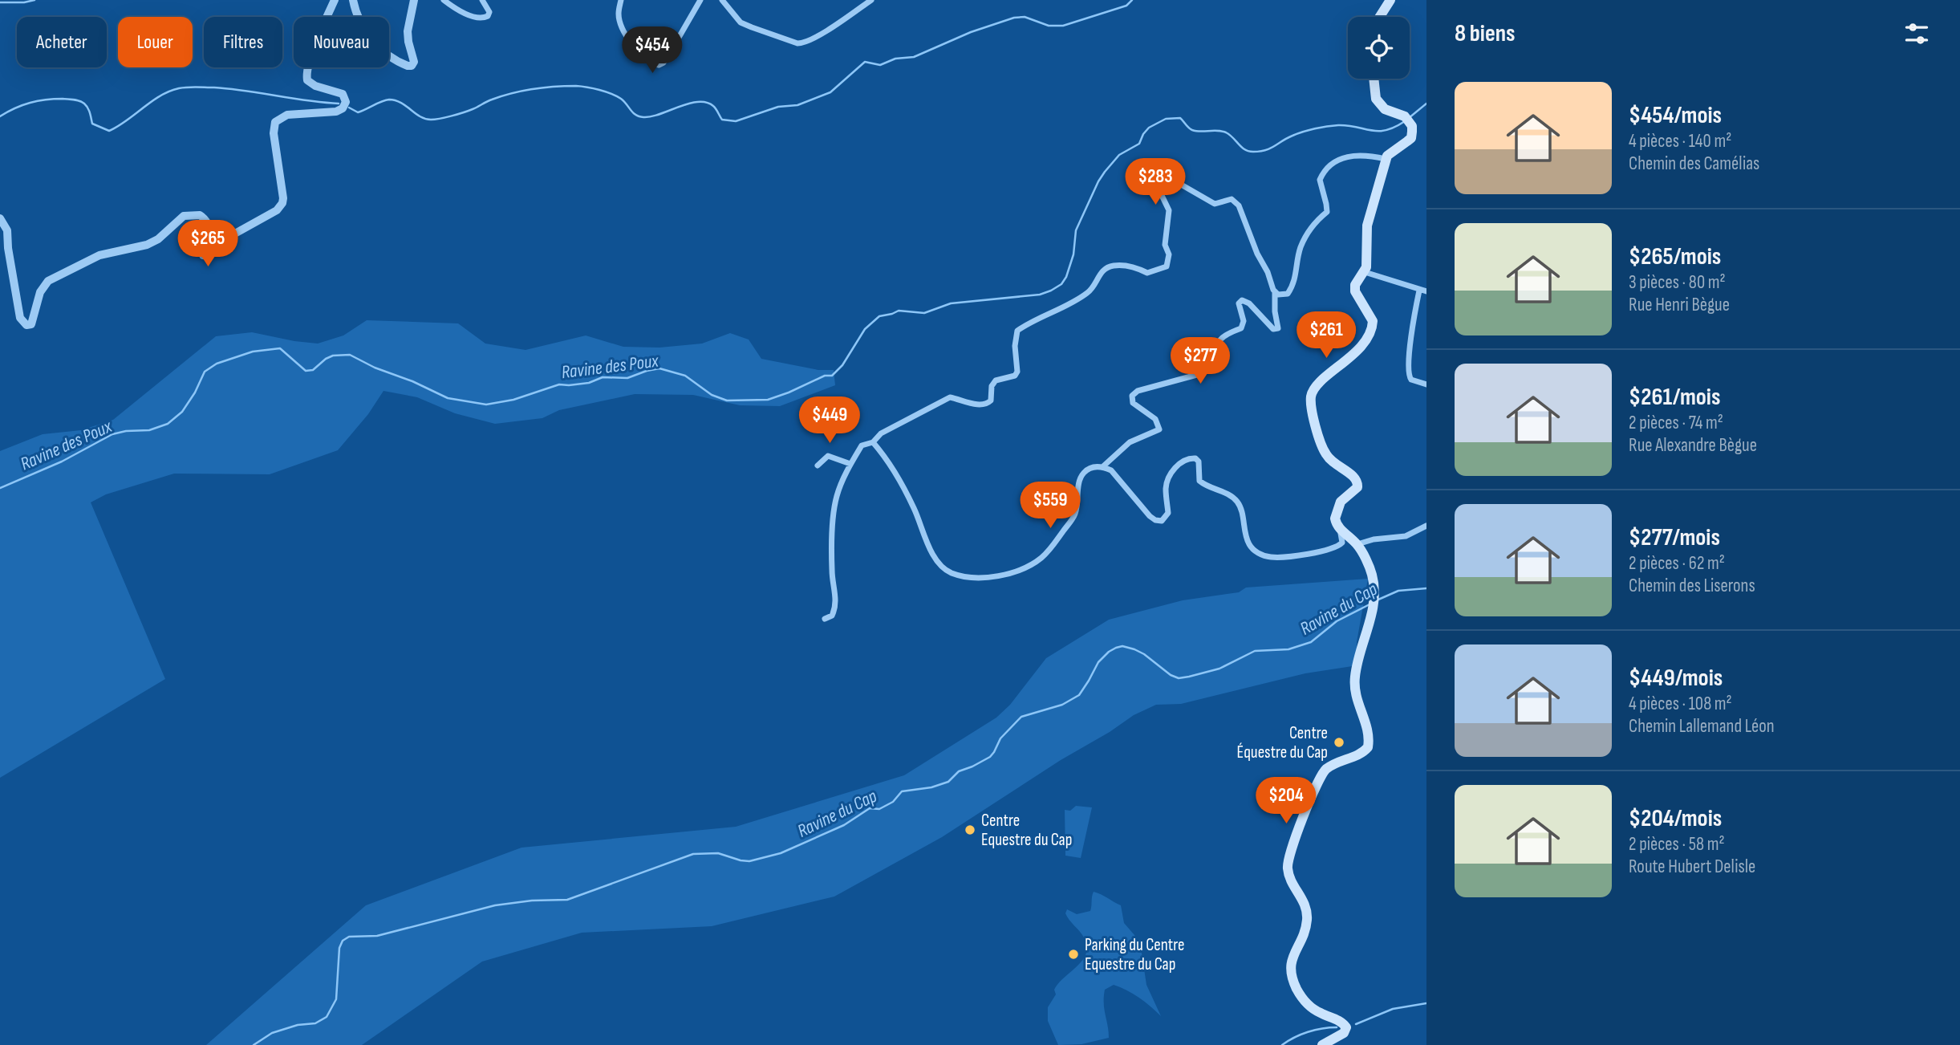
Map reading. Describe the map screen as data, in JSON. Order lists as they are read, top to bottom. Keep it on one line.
{"water":["Ravine des Poux","Ravine du Cap"],"places":["Centre Équestre du Cap","Centre Equestre du Cap","Parking du Centre Equestre du Cap"],"page":{"heading":"8 biens","chip":["Acheter","Louer","Filtres","Nouveau"],"price":["$454","$283","$265","$261","$277","$449","$559","$204"],"list":[{"name":"$454/mois","note":"4 pièces · 140 m² · Chemin des Camélias"},{"name":"$265/mois","note":"3 pièces · 80 m² · Rue Henri Bègue"},{"name":"$261/mois","note":"2 pièces · 74 m² · Rue Alexandre Bègue"},{"name":"$277/mois","note":"2 pièces · 62 m² · Chemin des Liserons"},{"name":"$449/mois","note":"4 pièces · 108 m² · Chemin Lallemand Léon"},{"name":"$204/mois","note":"2 pièces · 58 m² · Route Hubert Delisle"}]}}
